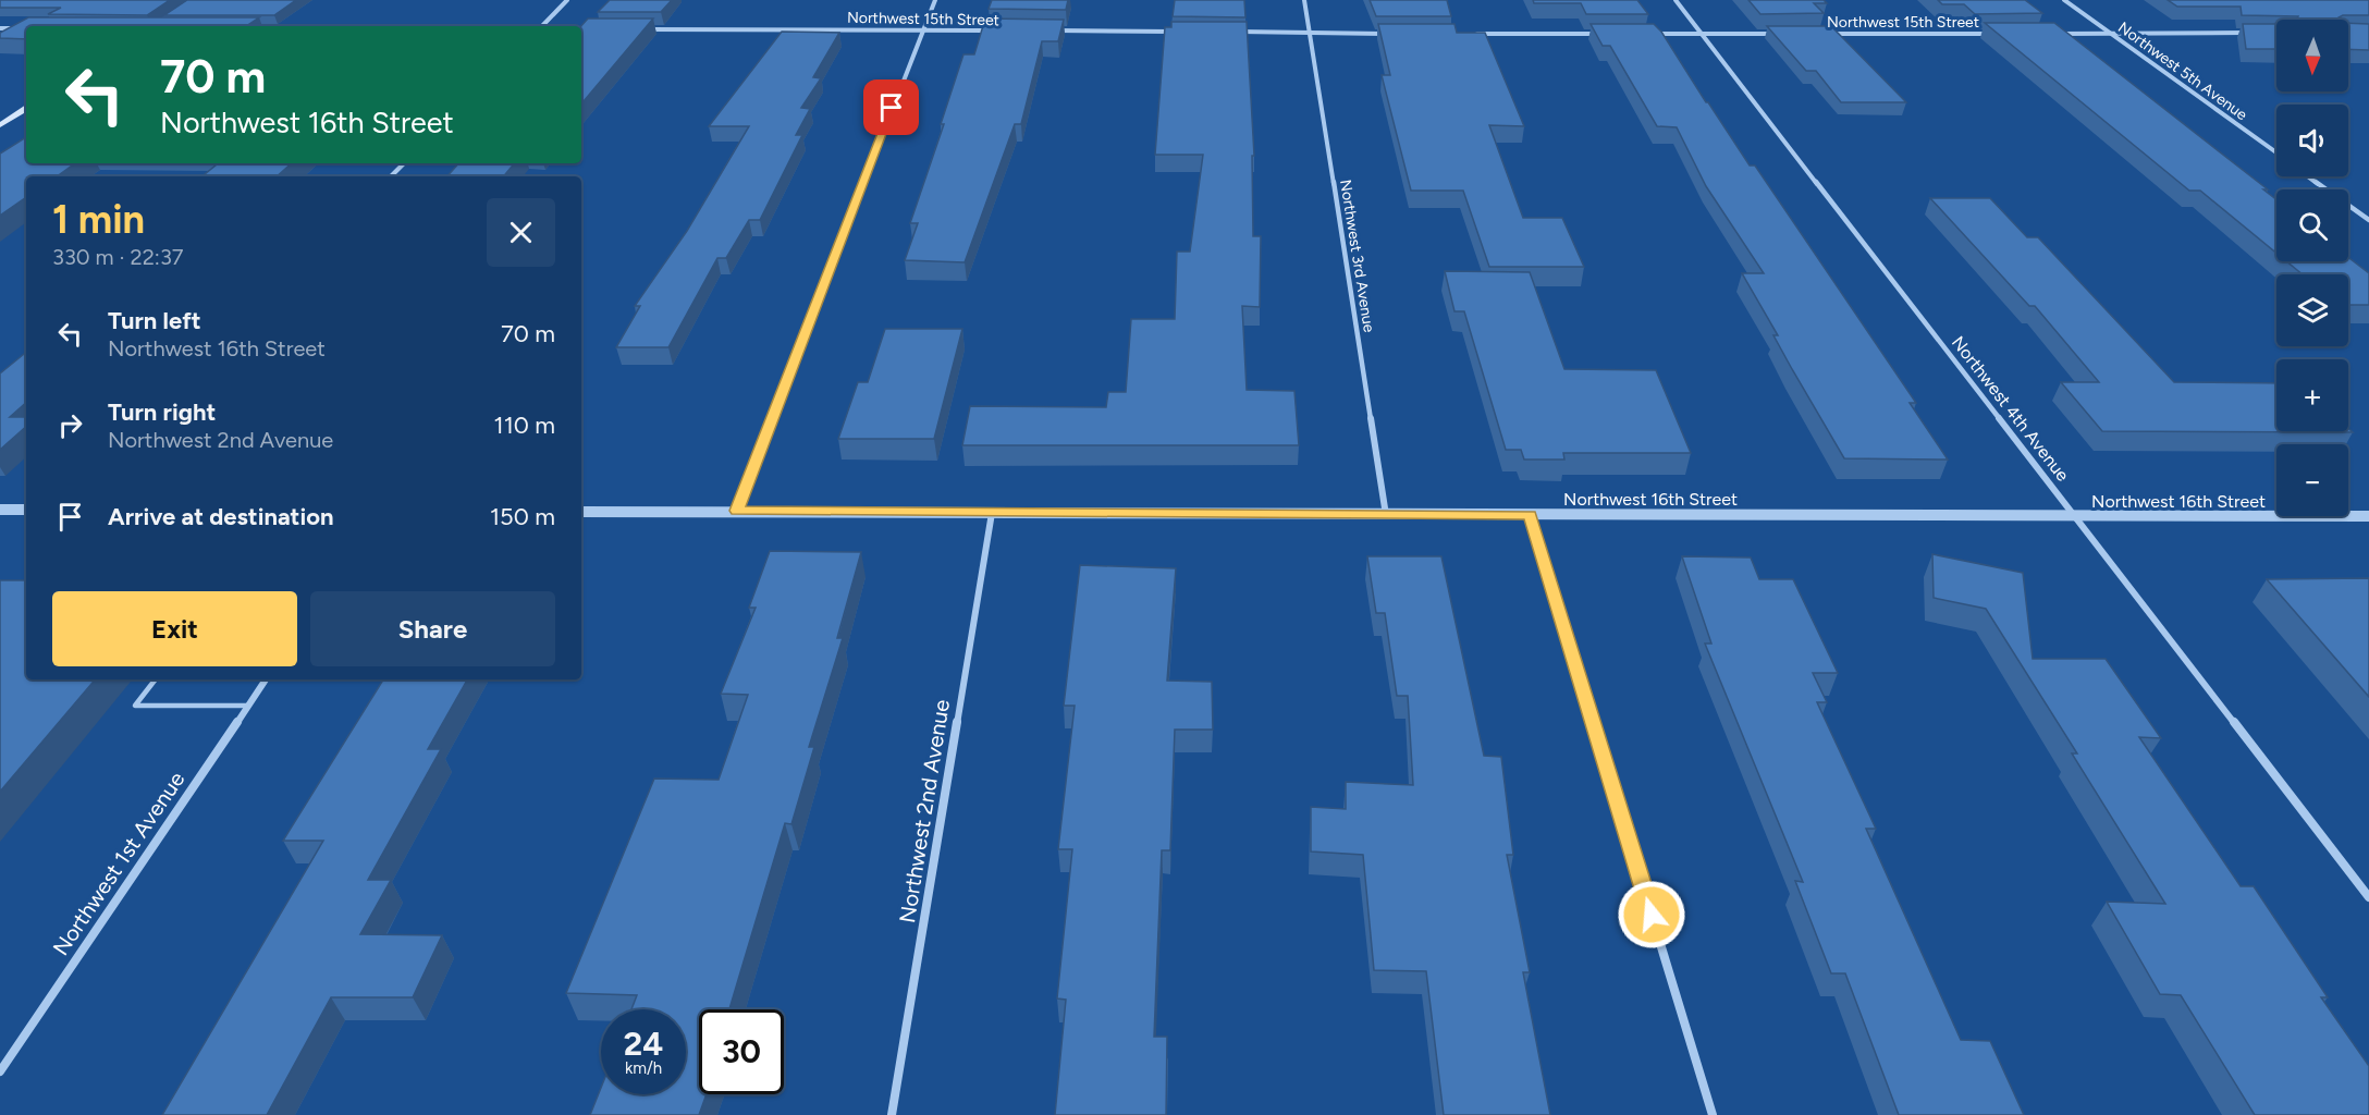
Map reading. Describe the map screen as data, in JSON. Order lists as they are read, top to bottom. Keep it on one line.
{"streets":{"street":["Northwest 15th Street","Northwest 5th Avenue","Northwest 3rd Avenue","Northwest 4th Avenue","Northwest 16th Street","Northwest 2nd Avenue","Northwest 1st Avenue"]},"crossings":[["Northwest 3rd Avenue","Northwest 16th Street"],["Northwest 4th Avenue","Northwest 16th Street"],["Northwest 16th Street","Northwest 2nd Avenue"]],"north":"bottom","page":{"map_buttons":["+","−"],"turn":["70 m","Northwest 16th Street"],"heading":["1 min","330 m · 22:37"],"list":[{"name":"Turn left","note":"Northwest 16th Street","value":"70 m"},{"name":"Turn right","note":"Northwest 2nd Avenue","value":"110 m"},{"name":"Arrive at destination","value":"150 m"}],"buttons":["Exit","Share"],"speed":"24 km/h","limit":"30"}}
